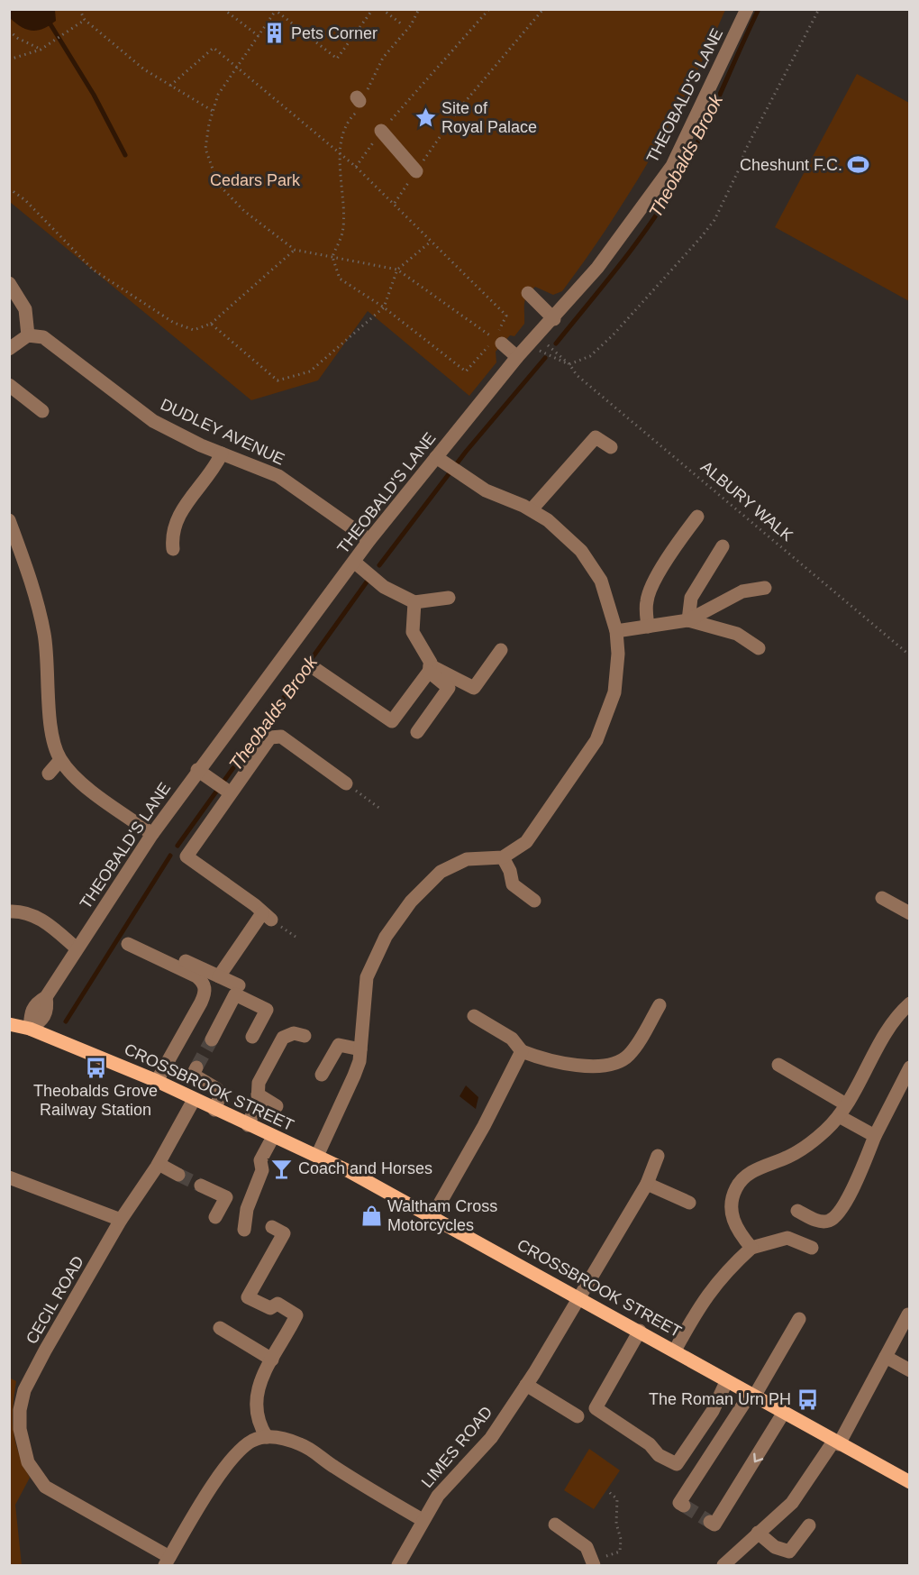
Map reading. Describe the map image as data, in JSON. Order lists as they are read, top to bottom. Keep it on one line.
{"streets":{"main road":["CROSSBROOK STREET"],"street":["THEOBALD'S LANE","DUDLEY AVENUE","CECIL ROAD","LIMES ROAD"],"path":["ALBURY WALK"]},"crossings":[["THEOBALD'S LANE","DUDLEY AVENUE"],["THEOBALD'S LANE","CROSSBROOK STREET"],["CROSSBROOK STREET","CECIL ROAD"],["CROSSBROOK STREET","LIMES ROAD"]],"water":["Theobalds Brook"],"parks":["Cedars Park"],"places":{"building":["Pets Corner"],"place":["Site of Royal Palace"],"sports":["Cheshunt F.C."],"bus stop":["Theobalds Grove Railway Station","The Roman Urn PH"],"bar":["Coach and Horses"],"shop":["Waltham Cross Motorcycles"]}}
